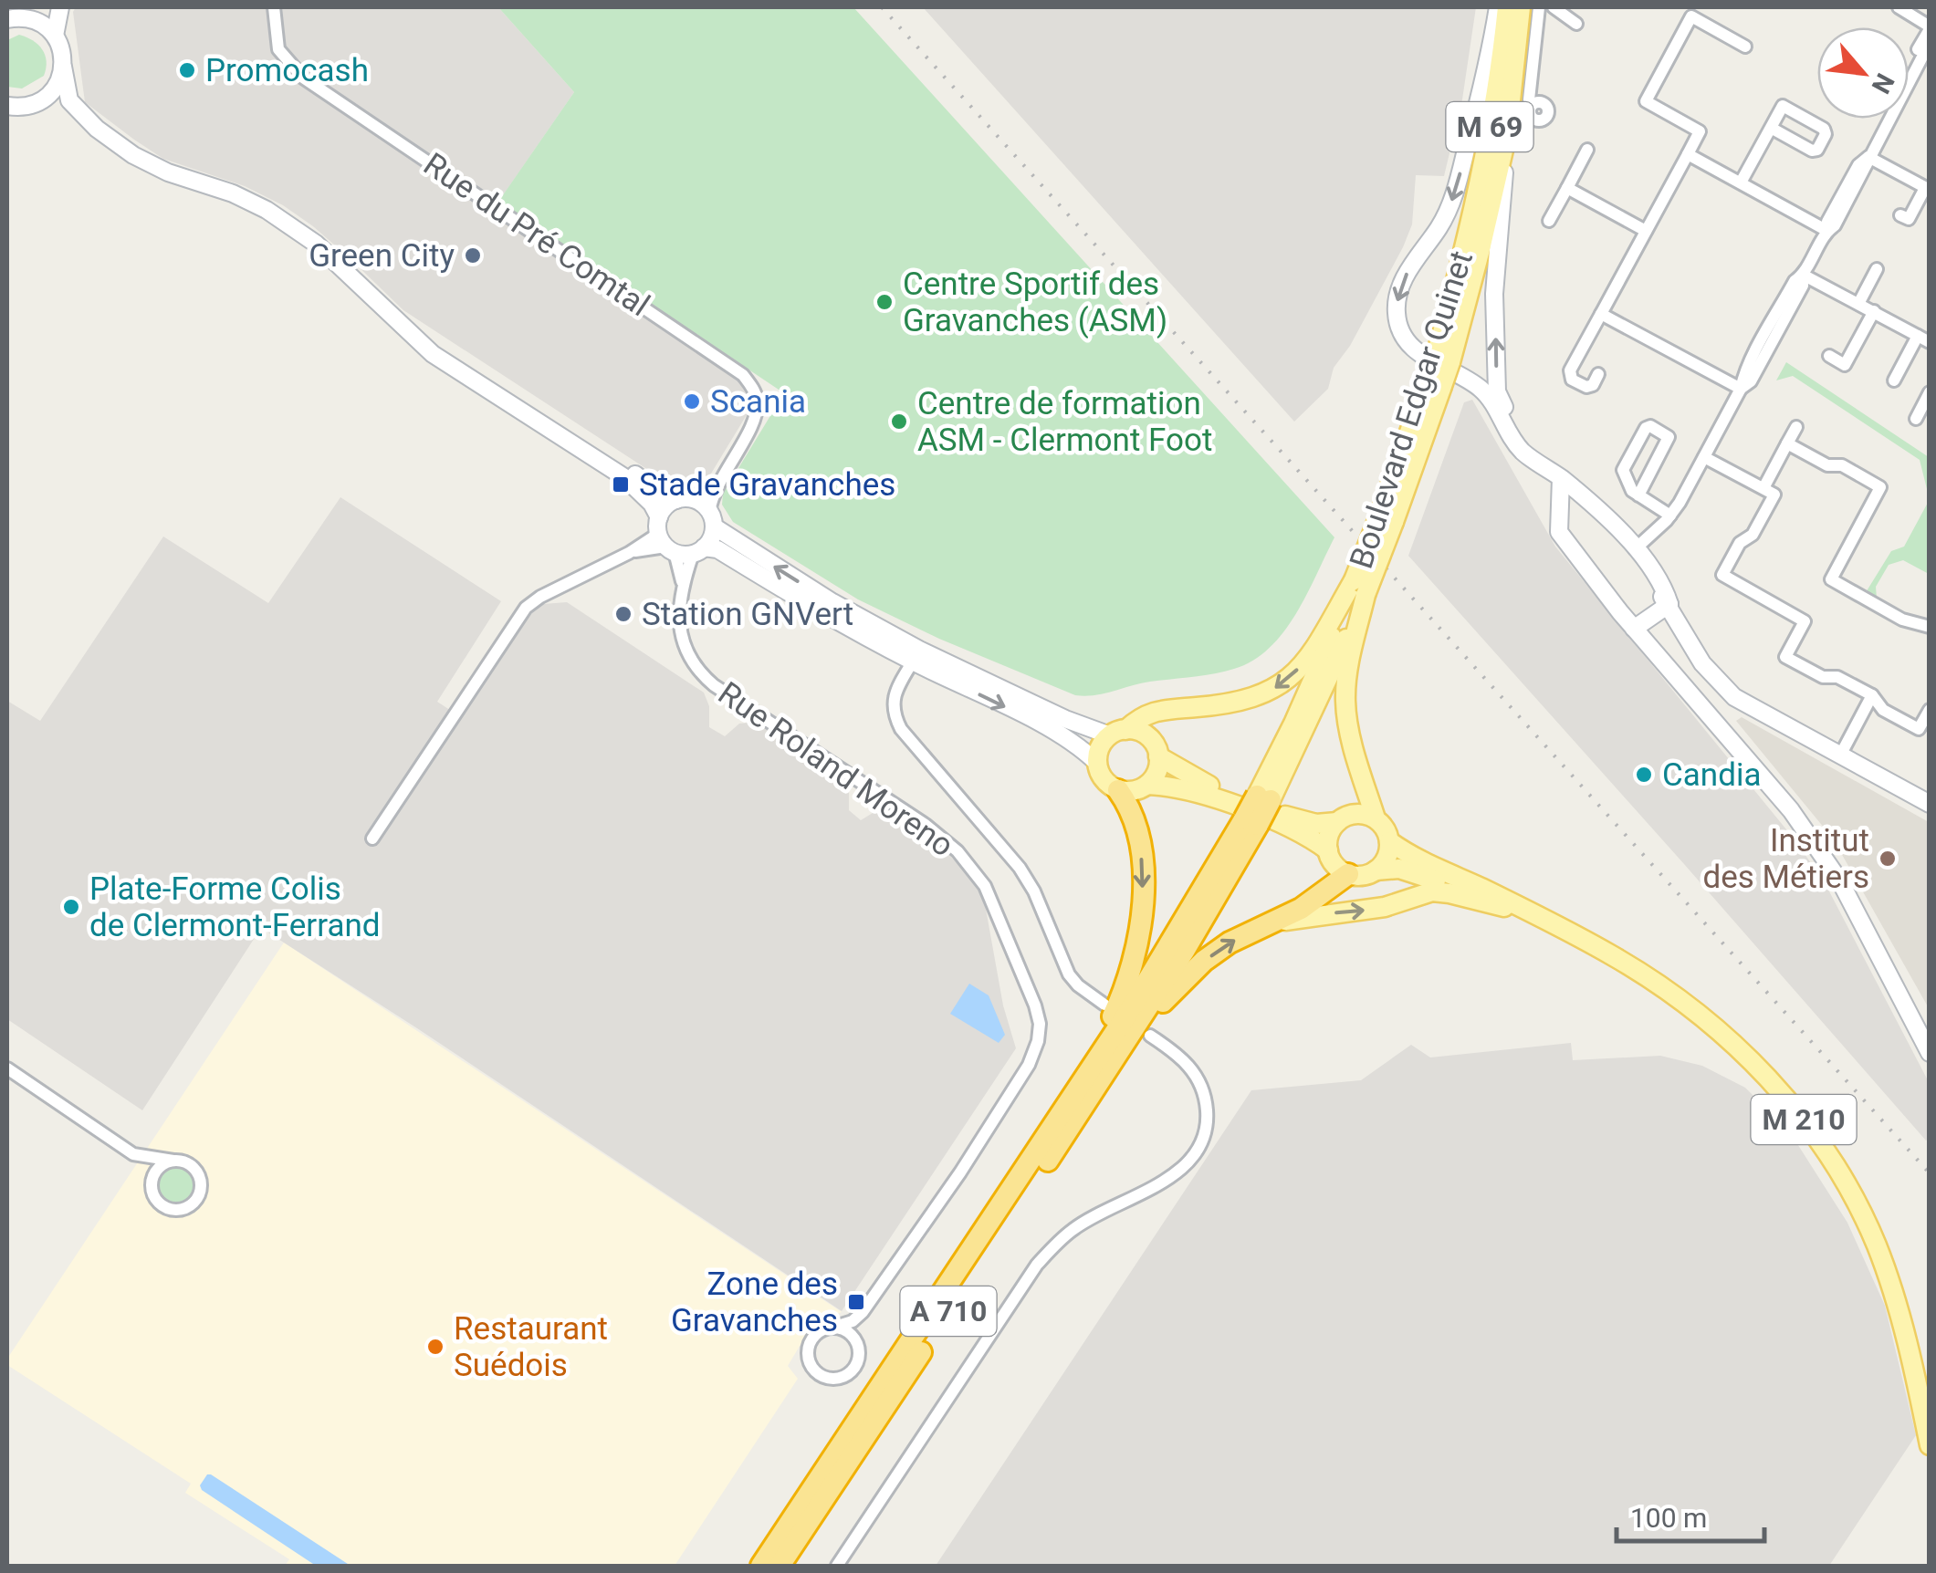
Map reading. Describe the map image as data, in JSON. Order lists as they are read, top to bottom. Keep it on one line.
{"streets":{"highway":["A 710"],"main road":["M 69","Boulevard Edgar Quinet","M 210"],"street":["Rue du Pré Comtal","Rue Roland Moreno"]},"crossings":[["M 69","Boulevard Edgar Quinet"],["M 69","A 710"]],"places":{"other":["Promocash","Green City","Centre Sportif des Gravanches (ASM)","Scania","Centre de formation ASM - Clermont Foot","Station GNVert","Candia","Institut des Métiers","Plate-Forme Colis de Clermont-Ferrand","Restaurant Suédois"],"transit":["Stade Gravanches","Zone des Gravanches"]},"scale_bar":"100 m","north":"bottom right"}
